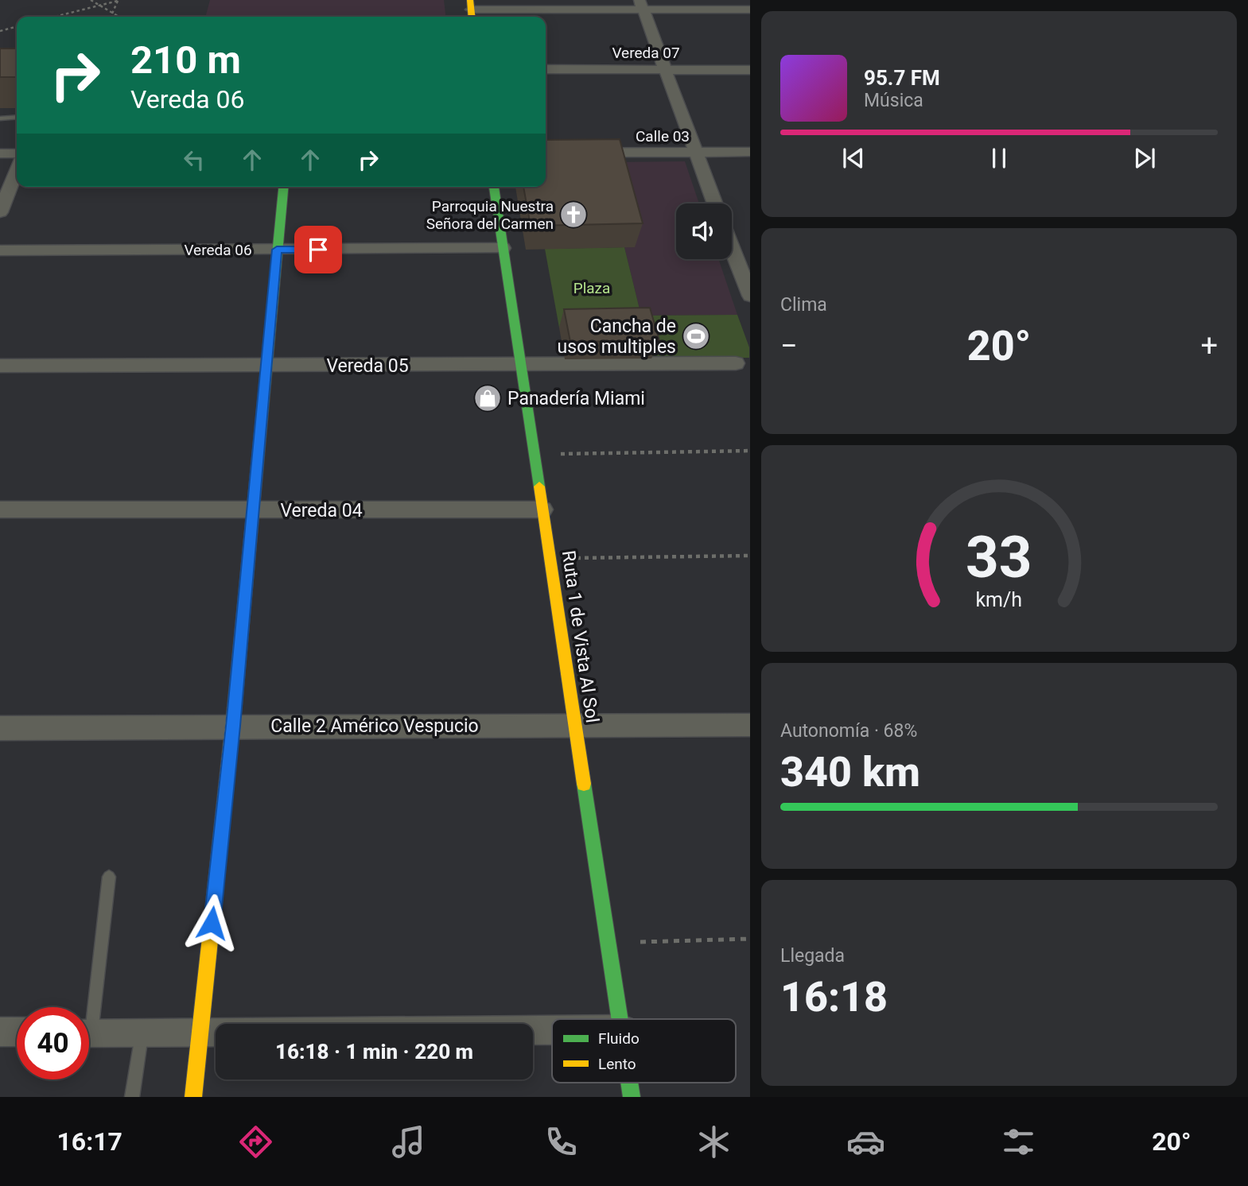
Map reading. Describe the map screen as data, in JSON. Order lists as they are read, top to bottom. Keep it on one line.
{"streets":{"street":["Vereda 07","Calle 03","Vereda 06","Vereda 05","Vereda 04","Ruta 1 de Vista Al Sol","Calle 2 Américo Vespucio"]},"crossings":[["Vereda 06","Ruta 1 de Vista Al Sol"],["Vereda 05","Ruta 1 de Vista Al Sol"],["Vereda 04","Ruta 1 de Vista Al Sol"],["Ruta 1 de Vista Al Sol","Calle 2 Américo Vespucio"]],"parks":["Plaza"],"places":{"church":["Parroquia Nuestra Señora del Carmen"],"sports":["Cancha de usos multiples"],"shop":["Panadería Miami"]},"legend":["Fluido","Lento"],"page":{"turn":["210 m","Vereda 06"],"song":["95.7 FM","Música"],"tile":["Clima",["Autonomía · 68%","340 km"],["Llegada","16:18"]],"heat":["−","20°","+"],"limit":"40","trip":"16:18 · 1 min · 220 m","tabs":["16:17","20°"],"gauge":["33","km/h"]}}
